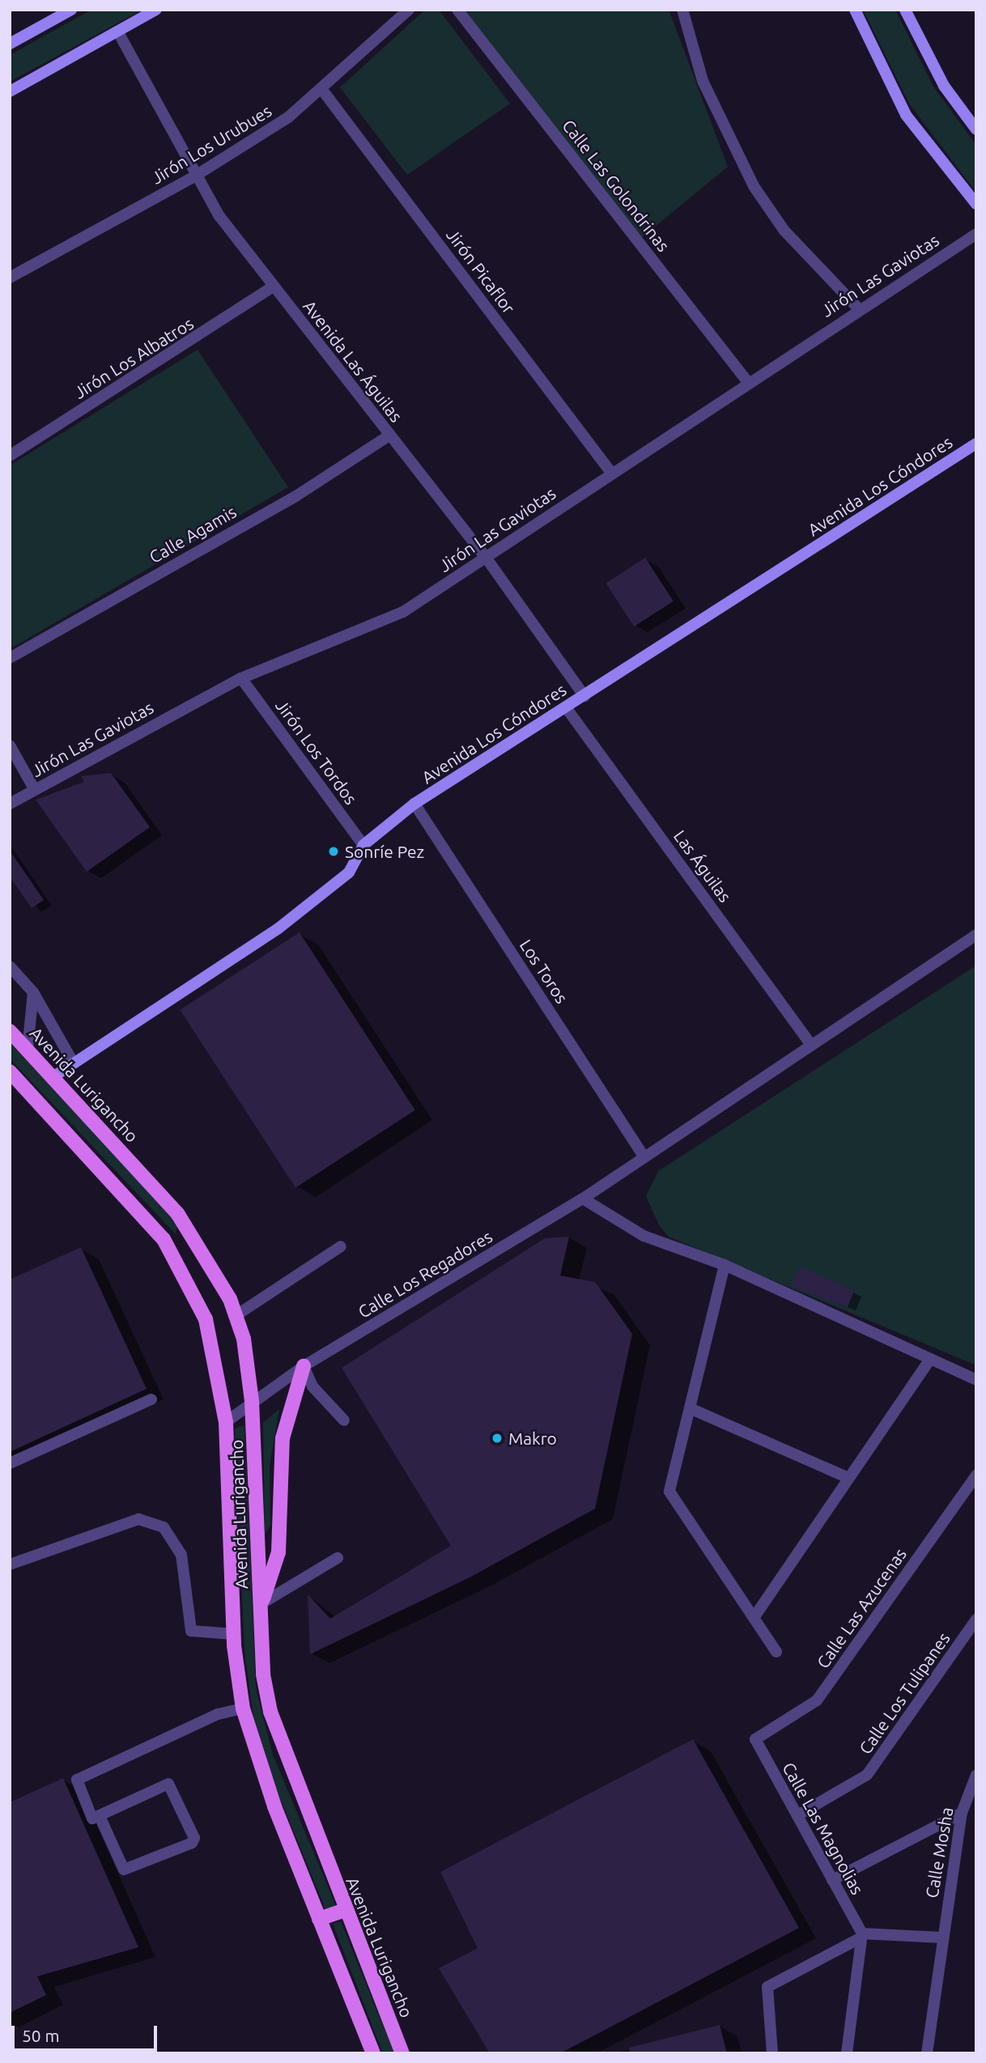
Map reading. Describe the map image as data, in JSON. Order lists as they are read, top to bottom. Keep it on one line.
{"streets":{"main road":["Avenida Los Cóndores","Avenida Lurigancho"],"street":["Jirón Los Urubues","Calle Las Golondrinas","Jirón Picaflor","Jirón Las Gaviotas","Jirón Los Albatros","Avenida Las Águilas","Calle Agamis","Jirón Los Tordos","Las Águilas","Los Toros","Calle Los Regadores","Calle Las Azucenas","Calle Los Tulipanes","Calle Las Magnolias","Calle Mosha"]},"crossings":[["Jirón Los Urubues","Jirón Picaflor"],["Jirón Los Urubues","Avenida Las Águilas"],["Calle Las Golondrinas","Jirón Las Gaviotas"],["Jirón Picaflor","Jirón Las Gaviotas"],["Jirón Las Gaviotas","Avenida Las Águilas"],["Jirón Las Gaviotas","Jirón Los Tordos"],["Jirón Los Albatros","Avenida Las Águilas"],["Avenida Las Águilas","Avenida Los Cóndores"],["Avenida Las Águilas","Calle Agamis"],["Avenida Los Cóndores","Jirón Los Tordos"],["Avenida Los Cóndores","Las Águilas"],["Avenida Los Cóndores","Los Toros"],["Avenida Los Cóndores","Avenida Lurigancho"],["Las Águilas","Calle Los Regadores"],["Los Toros","Calle Los Regadores"],["Avenida Lurigancho","Calle Los Regadores"],["Calle Las Azucenas","Calle Las Magnolias"],["Calle Los Tulipanes","Calle Las Magnolias"]],"places":["Sonríe Pez","Makro"],"scale_bar":"50 m"}
